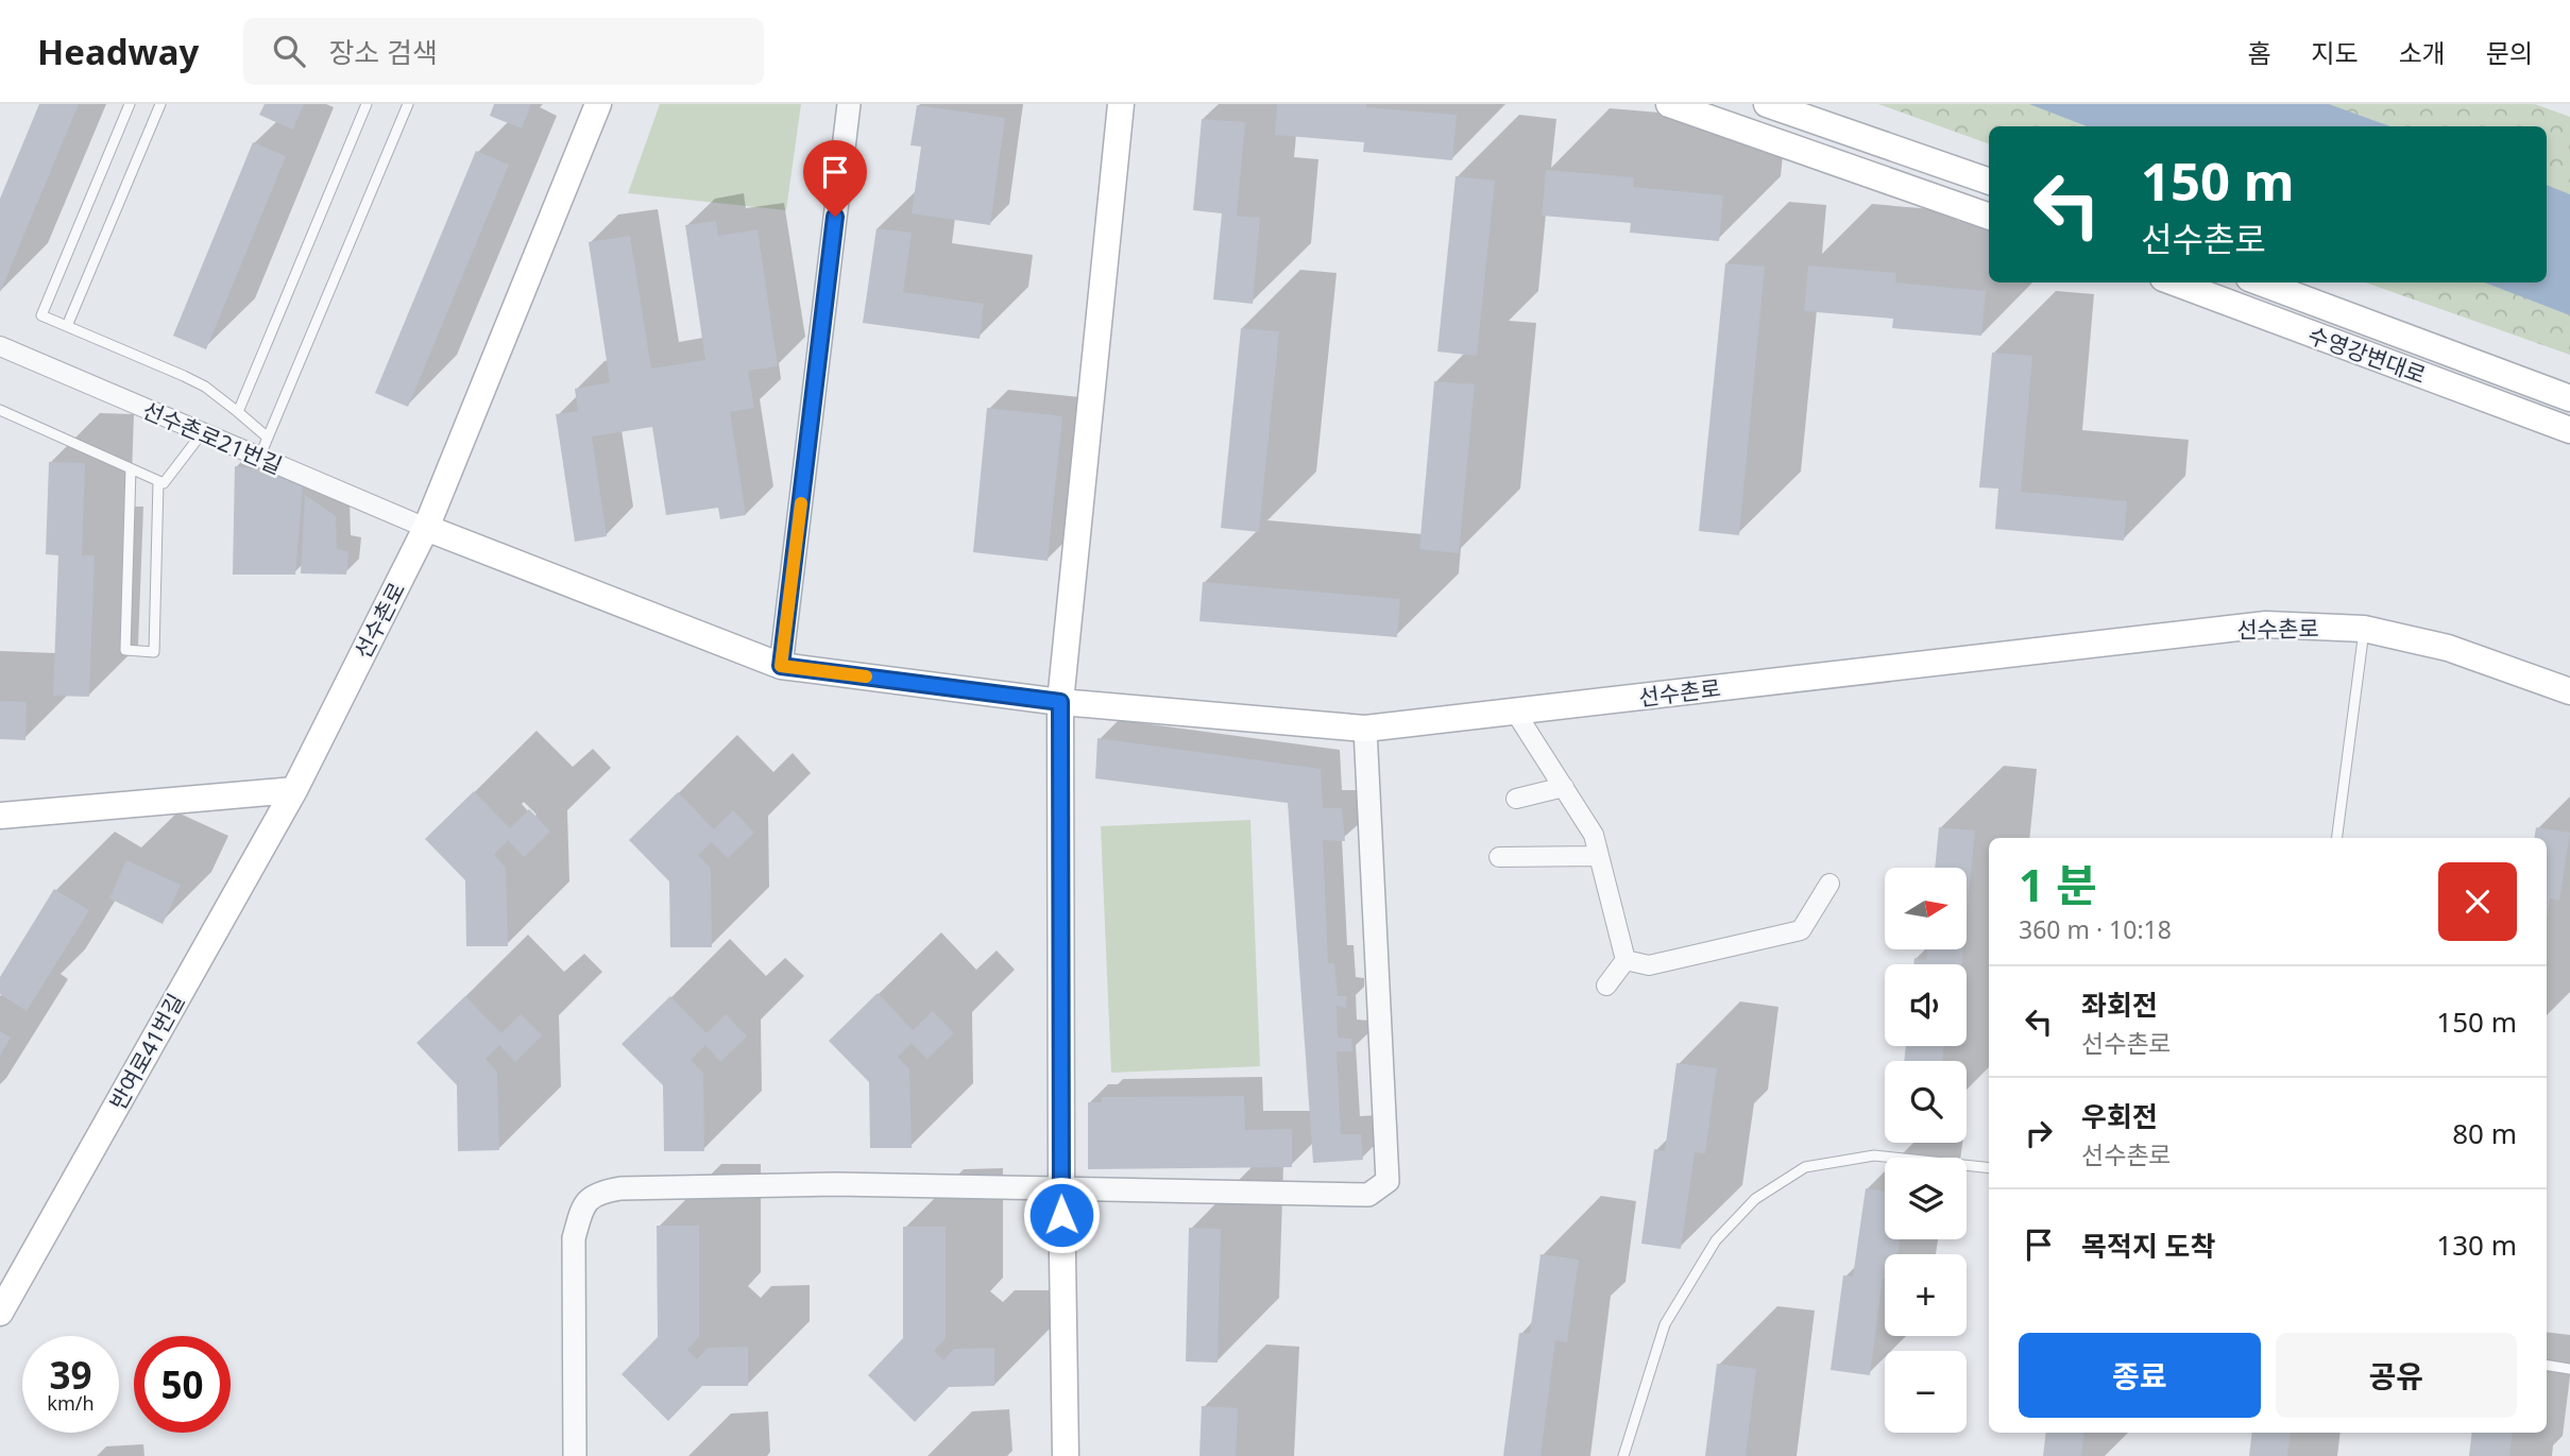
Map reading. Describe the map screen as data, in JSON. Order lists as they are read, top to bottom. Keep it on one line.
{"streets":{"main road":["수영강변대로","선수촌로","반여로41번길"],"street":["선수촌로21번길"]},"crossings":[["선수촌로21번길","선수촌로"],["선수촌로","반여로41번길"]],"north":"right","page":{"header":"Headway","search":"장소 검색","nav":["홈","지도","소개","문의"],"turn":["150 m","선수촌로"],"heading":["1 분","360 m · 10:18"],"map_buttons":["+","−"],"list":[{"name":"좌회전","note":"선수촌로","value":"150 m"},{"name":"우회전","note":"선수촌로","value":"80 m"},{"name":"목적지 도착","value":"130 m"}],"buttons":["종료","공유"],"speed":"39 km/h","limit":"50"}}
